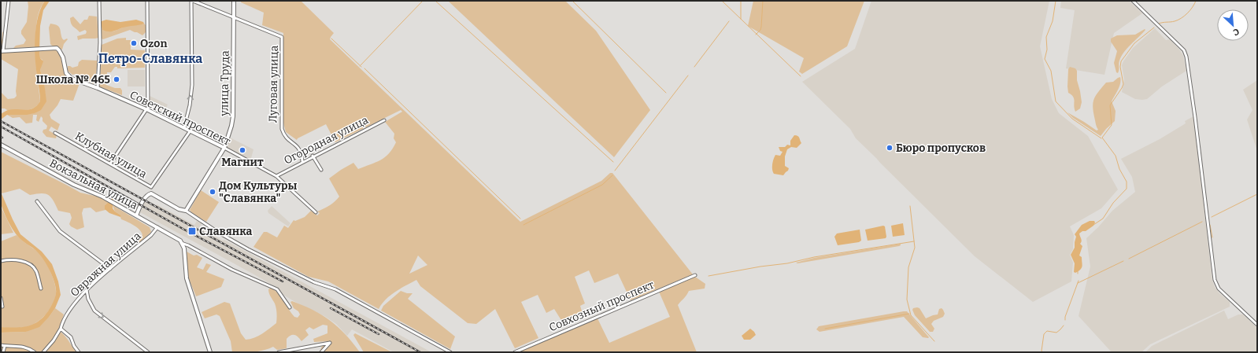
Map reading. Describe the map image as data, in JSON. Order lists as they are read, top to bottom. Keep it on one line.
{"streets":{"street":["улица Труда","Луговая улица","Советский проспект","Огородная улица","Клубная улица","Вокзальная улица","Овражная улица","Совхозный проспект"]},"crossings":[["улица Труда","Луговая улица"],["улица Труда","Советский проспект"],["улица Труда","Клубная улица"],["Луговая улица","Огородная улица"],["Советский проспект","Огородная улица"],["Вокзальная улица","Овражная улица"]],"districts":["Петро-Славянка"],"places":{"other":["Ozon","Школа № 465","Бюро пропусков","Магнит","Дом Культуры \"Славянка\""],"transit":["Славянка"]},"north":"bottom right"}
